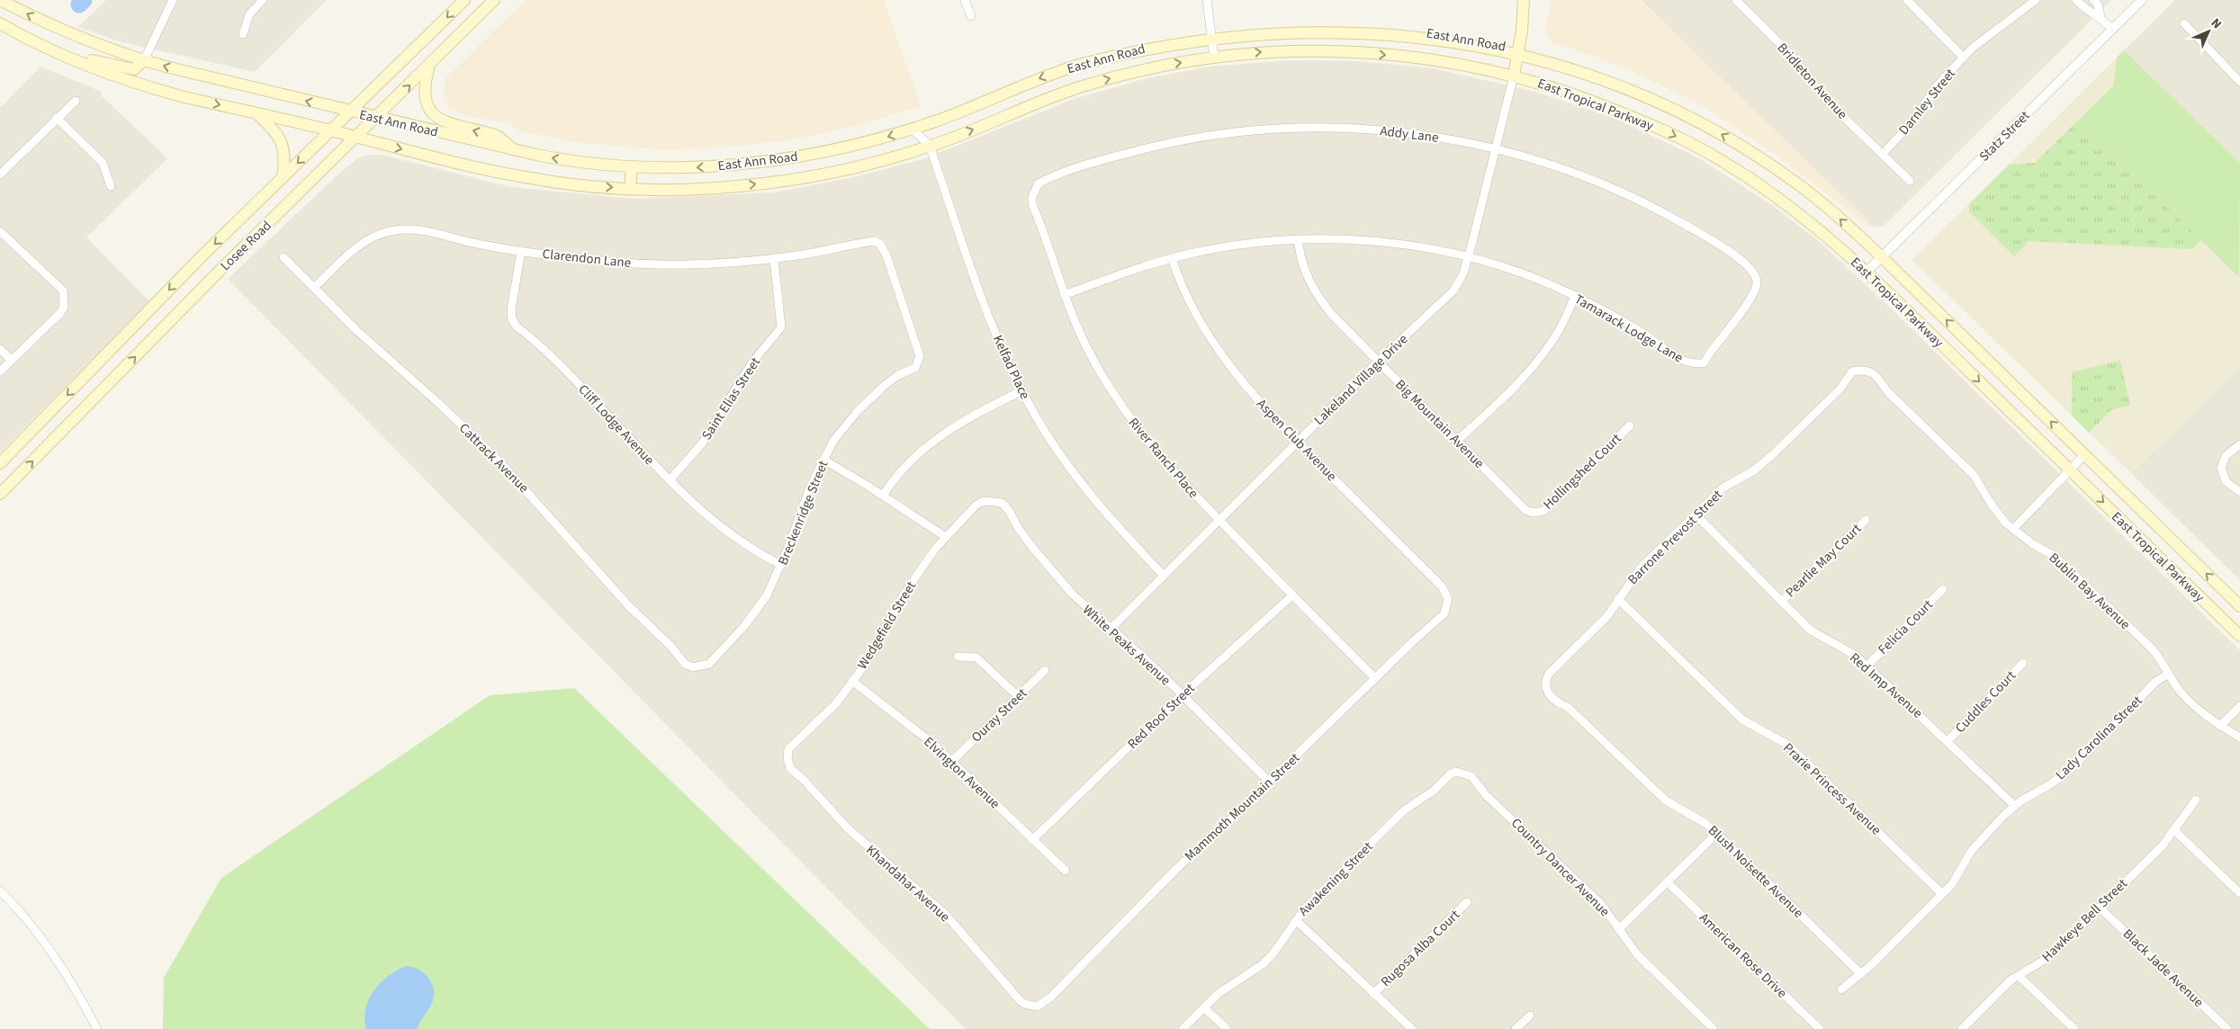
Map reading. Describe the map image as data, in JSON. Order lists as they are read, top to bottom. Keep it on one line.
{"streets":{"main road":["East Ann Road","East Tropical Parkway","Losee Road"],"street":["Bridleton Avenue","Darnley Street","Addy Lane","Statz Street","Clarendon Lane","Tamarack Lodge Lane","Kelfad Place","Lakeland Village Drive","Saint Elias Street","Big Mountain Avenue","Cliff Lodge Avenue","Aspen Club Avenue","Cattrack Avenue","River Ranch Place","Hollingshed Court","Breckenridge Street","Barrone Prevost Street","Pearlie May Court","Bublin Bay Avenue","Wedgefield Street","Felicia Court","White Peaks Avenue","Red Imp Avenue","Cuddles Court","Ouray Street","Red Roof Street","Lady Carolina Street","Elvington Avenue","Prarie Princess Avenue","Mammoth Mountain Street","Country Dancer Avenue","Blush Noisette Avenue","Awakening Street","Khandahar Avenue","Hawkeye Bell Street","Rugosa Alba Court","American Rose Drive","Black Jade Avenue"]},"crossings":[["East Ann Road","East Tropical Parkway"],["East Ann Road","Losee Road"],["East Ann Road","Kelfad Place"],["East Ann Road","Lakeland Village Drive"],["Bridleton Avenue","Darnley Street"],["East Tropical Parkway","Statz Street"],["East Tropical Parkway","Lakeland Village Drive"],["Addy Lane","Tamarack Lodge Lane"],["Addy Lane","Lakeland Village Drive"],["Addy Lane","River Ranch Place"],["Clarendon Lane","Saint Elias Street"],["Clarendon Lane","Cliff Lodge Avenue"],["Clarendon Lane","Cattrack Avenue"],["Clarendon Lane","Breckenridge Street"],["Tamarack Lodge Lane","Lakeland Village Drive"],["Tamarack Lodge Lane","Big Mountain Avenue"],["Tamarack Lodge Lane","Aspen Club Avenue"],["Tamarack Lodge Lane","River Ranch Place"],["Kelfad Place","Lakeland Village Drive"],["Lakeland Village Drive","Big Mountain Avenue"],["Lakeland Village Drive","Aspen Club Avenue"],["Lakeland Village Drive","River Ranch Place"],["Lakeland Village Drive","White Peaks Avenue"],["Saint Elias Street","Cliff Lodge Avenue"],["Big Mountain Avenue","Hollingshed Court"],["Cliff Lodge Avenue","Breckenridge Street"],["Aspen Club Avenue","Mammoth Mountain Street"],["Cattrack Avenue","Breckenridge Street"],["River Ranch Place","Red Roof Street"],["River Ranch Place","Mammoth Mountain Street"],["Barrone Prevost Street","Bublin Bay Avenue"],["Barrone Prevost Street","Red Imp Avenue"],["Barrone Prevost Street","Prarie Princess Avenue"],["Barrone Prevost Street","Blush Noisette Avenue"],["Pearlie May Court","Red Imp Avenue"],["Bublin Bay Avenue","Lady Carolina Street"],["Wedgefield Street","White Peaks Avenue"],["Wedgefield Street","Elvington Avenue"],["Wedgefield Street","Khandahar Avenue"],["Felicia Court","Red Imp Avenue"],["White Peaks Avenue","Red Roof Street"],["White Peaks Avenue","Mammoth Mountain Street"],["Red Imp Avenue","Cuddles Court"],["Red Imp Avenue","Lady Carolina Street"],["Ouray Street","Elvington Avenue"],["Red Roof Street","Elvington Avenue"],["Lady Carolina Street","Prarie Princess Avenue"],["Lady Carolina Street","Blush Noisette Avenue"],["Mammoth Mountain Street","Khandahar Avenue"],["Country Dancer Avenue","Awakening Street"],["Hawkeye Bell Street","Black Jade Avenue"]],"north":"top right"}
